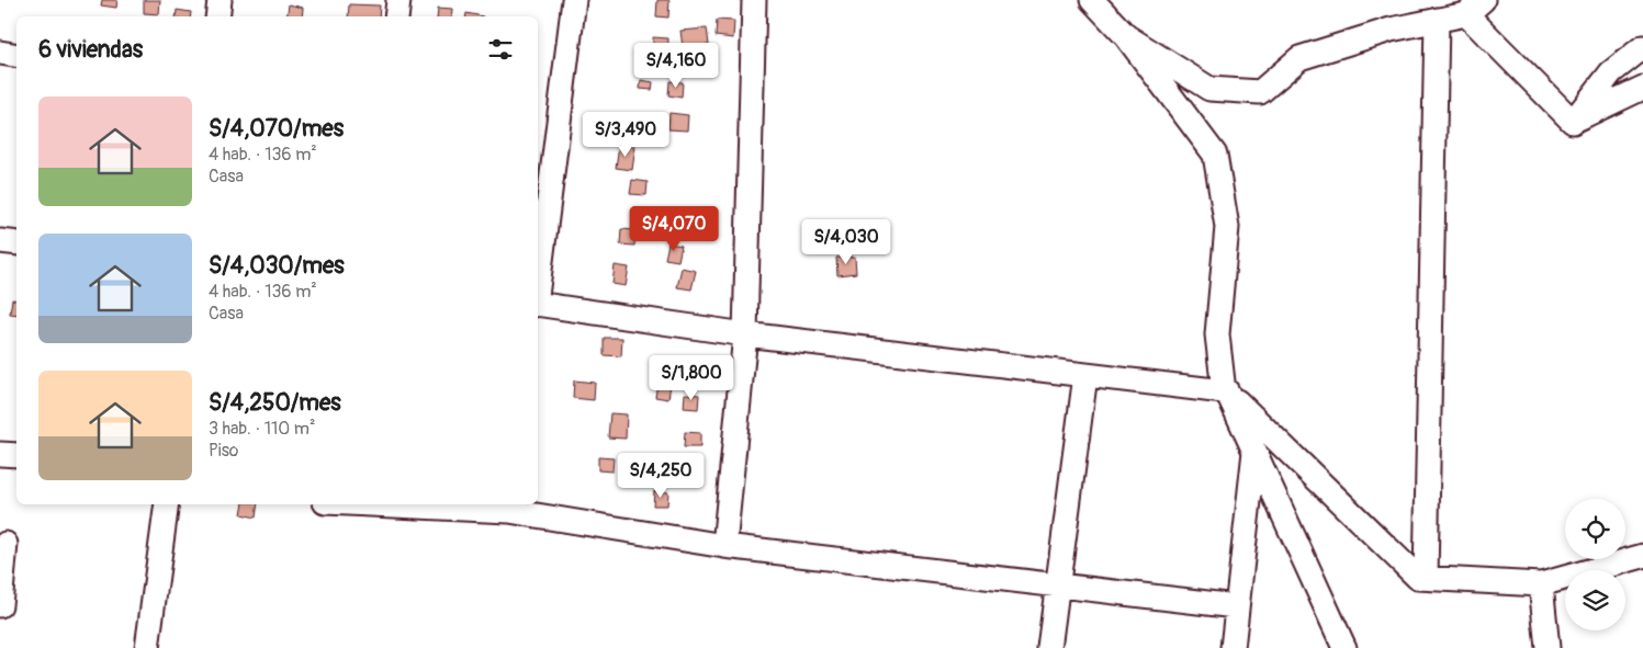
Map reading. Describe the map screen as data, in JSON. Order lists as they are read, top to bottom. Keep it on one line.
{"page":{"heading":"6 viviendas","price":["S/4,160","S/3,490","S/4,070","S/4,030","S/1,800","S/4,250"],"list":[{"name":"S/4,070/mes","note":"4 hab. · 136 m² · Casa"},{"name":"S/4,030/mes","note":"4 hab. · 136 m² · Casa"},{"name":"S/4,250/mes","note":"3 hab. · 110 m² · Piso"}]}}
